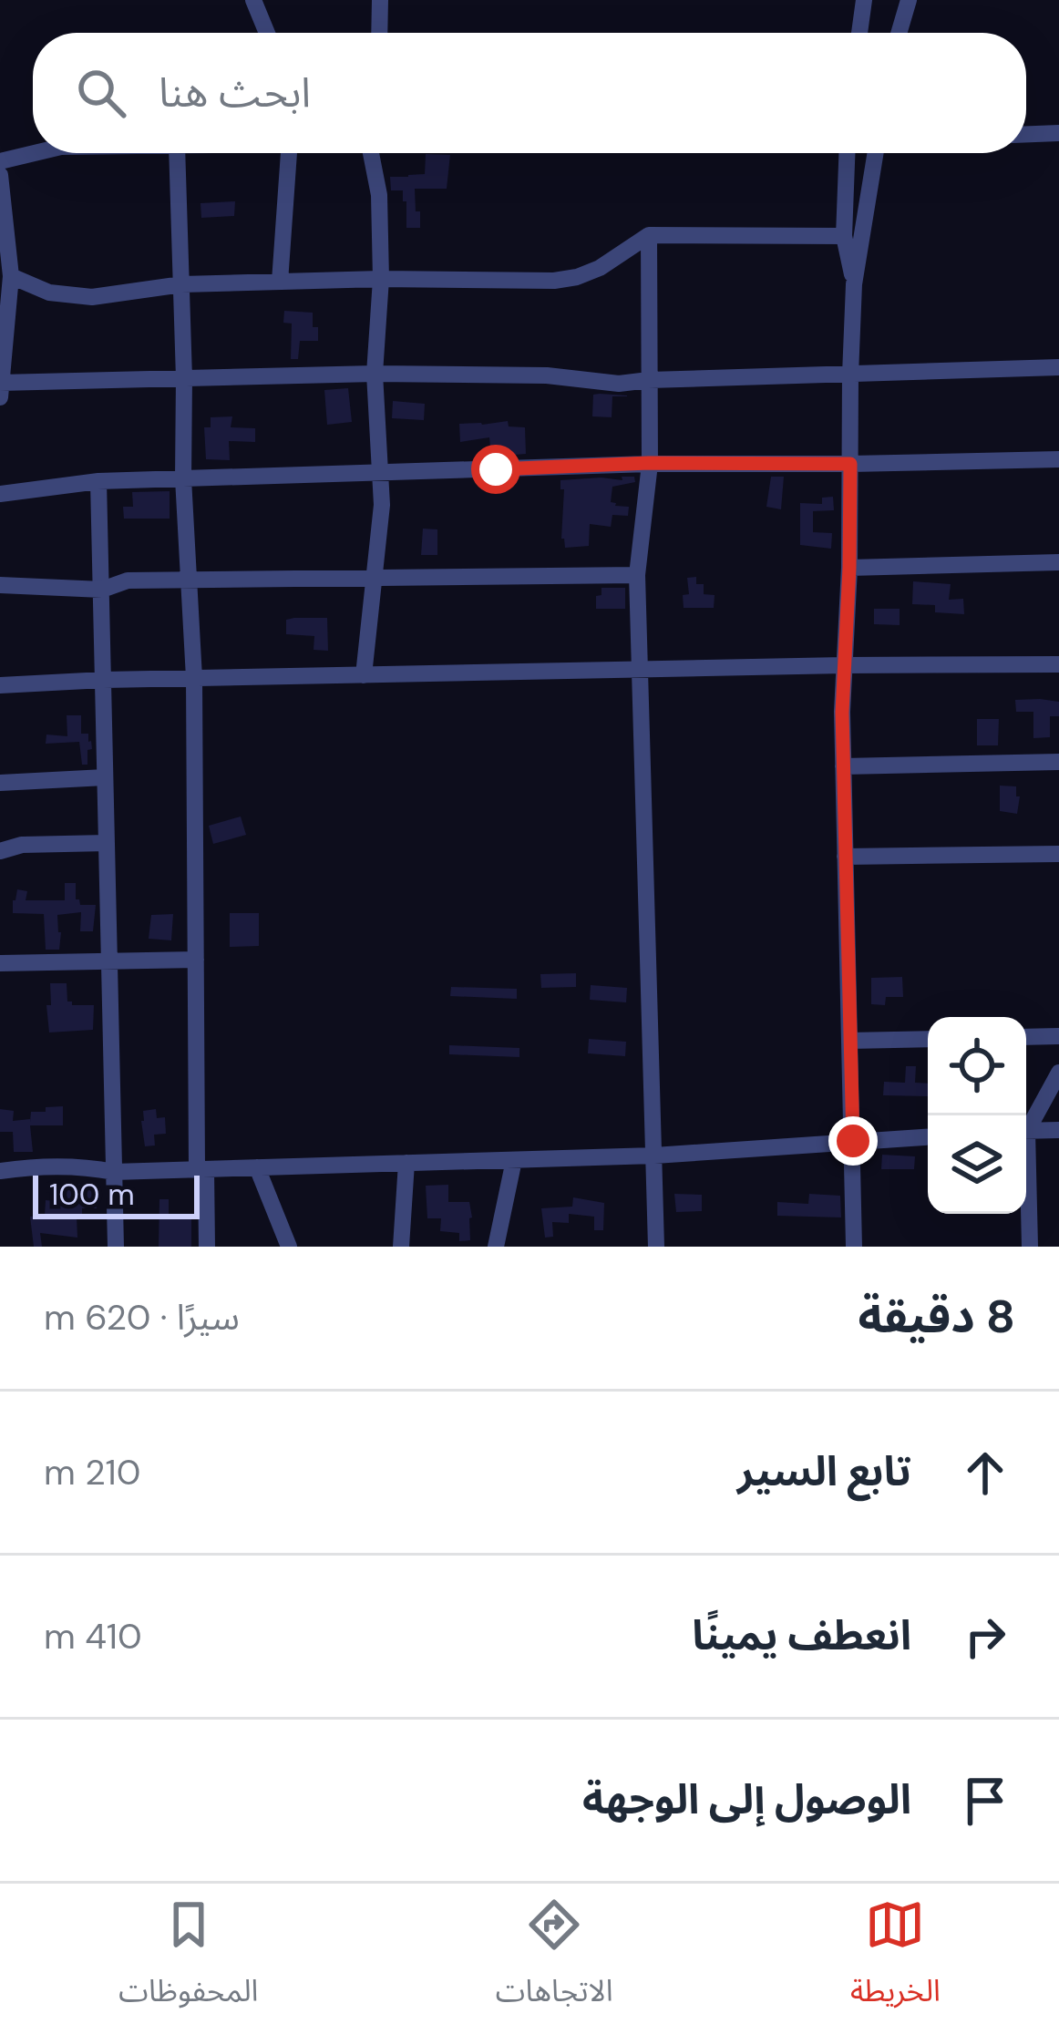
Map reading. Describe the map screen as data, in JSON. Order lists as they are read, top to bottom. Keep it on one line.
{"scale_bar":"100 m","page":{"search":"ابحث هنا","scale":"100 m","heading":["8 دقيقة","سيرًا · 620 m"],"list":[["تابع السير","210 m"],["انعطف يمينًا","410 m"],"الوصول إلى الوجهة"],"nav":["الخريطة","الاتجاهات","المحفوظات"]}}
